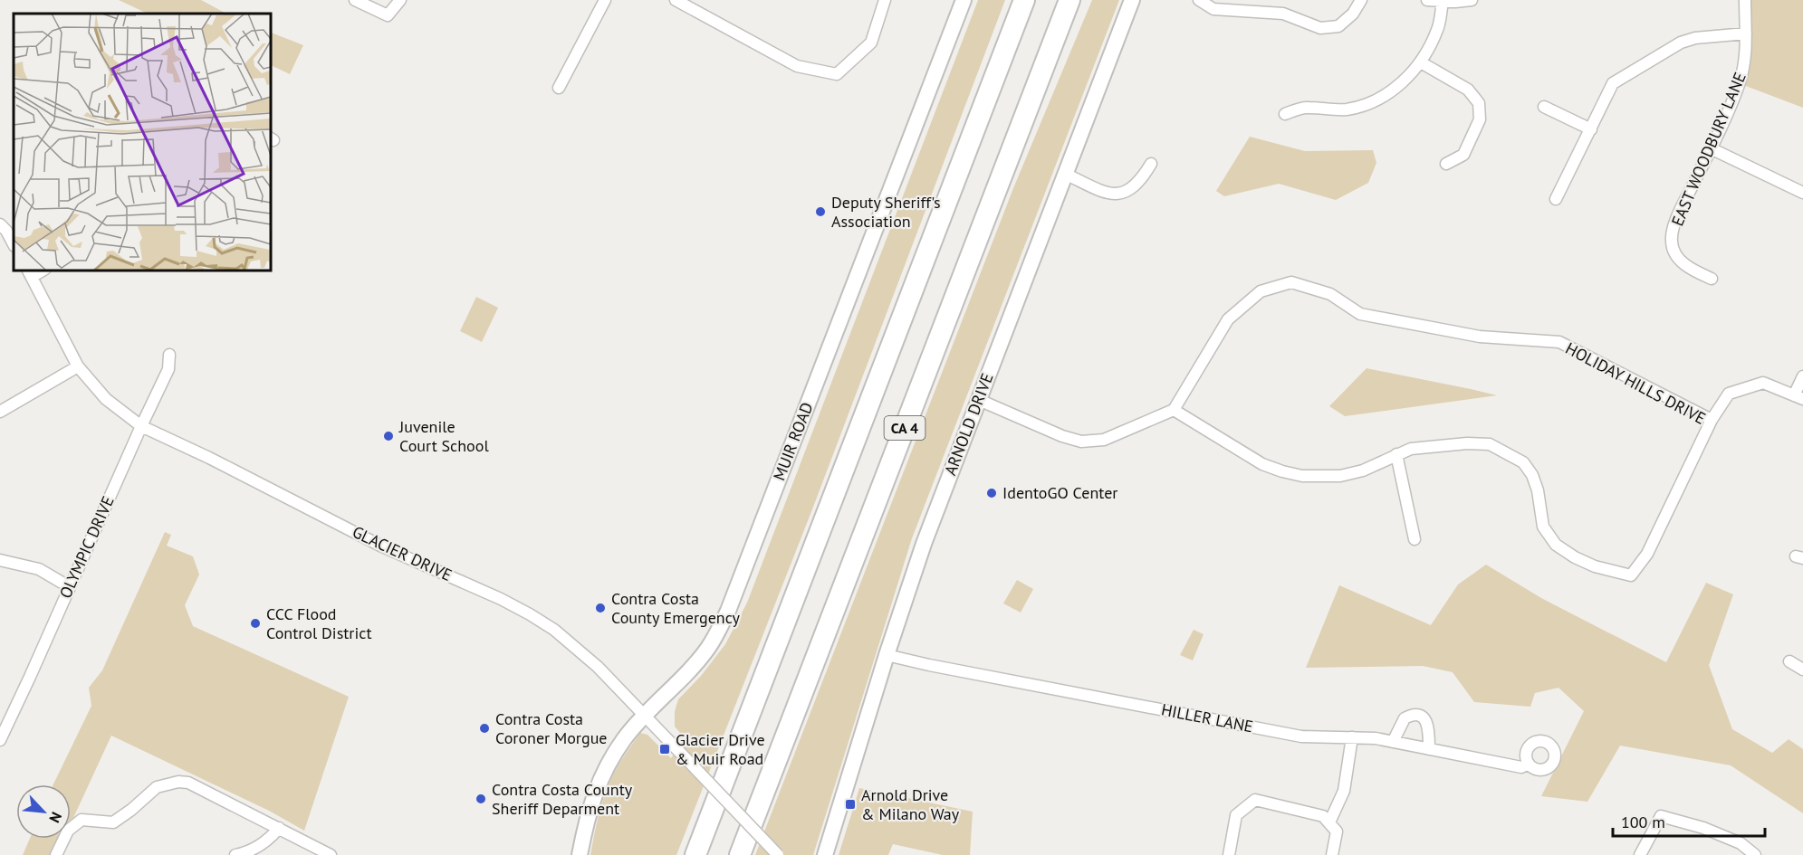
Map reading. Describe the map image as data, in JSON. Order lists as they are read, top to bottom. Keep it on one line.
{"streets":{"highway":["CA 4"],"street":["EAST WOODBURY LANE","HOLIDAY HILLS DRIVE","ARNOLD DRIVE","MUIR ROAD","OLYMPIC DRIVE","GLACIER DRIVE","HILLER LANE"]},"crossings":[["ARNOLD DRIVE","HILLER LANE"],["MUIR ROAD","GLACIER DRIVE"],["OLYMPIC DRIVE","GLACIER DRIVE"]],"places":{"other":["Deputy Sheriff's Association","Juvenile Court School","IdentoGO Center","Contra Costa County Emergency","CCC Flood Control District","Contra Costa Coroner Morgue","Contra Costa County Sheriff Deparment"],"transit":["Glacier Drive & Muir Road","Arnold Drive & Milano Way"]},"scale_bar":"100 m","north":"bottom right"}
